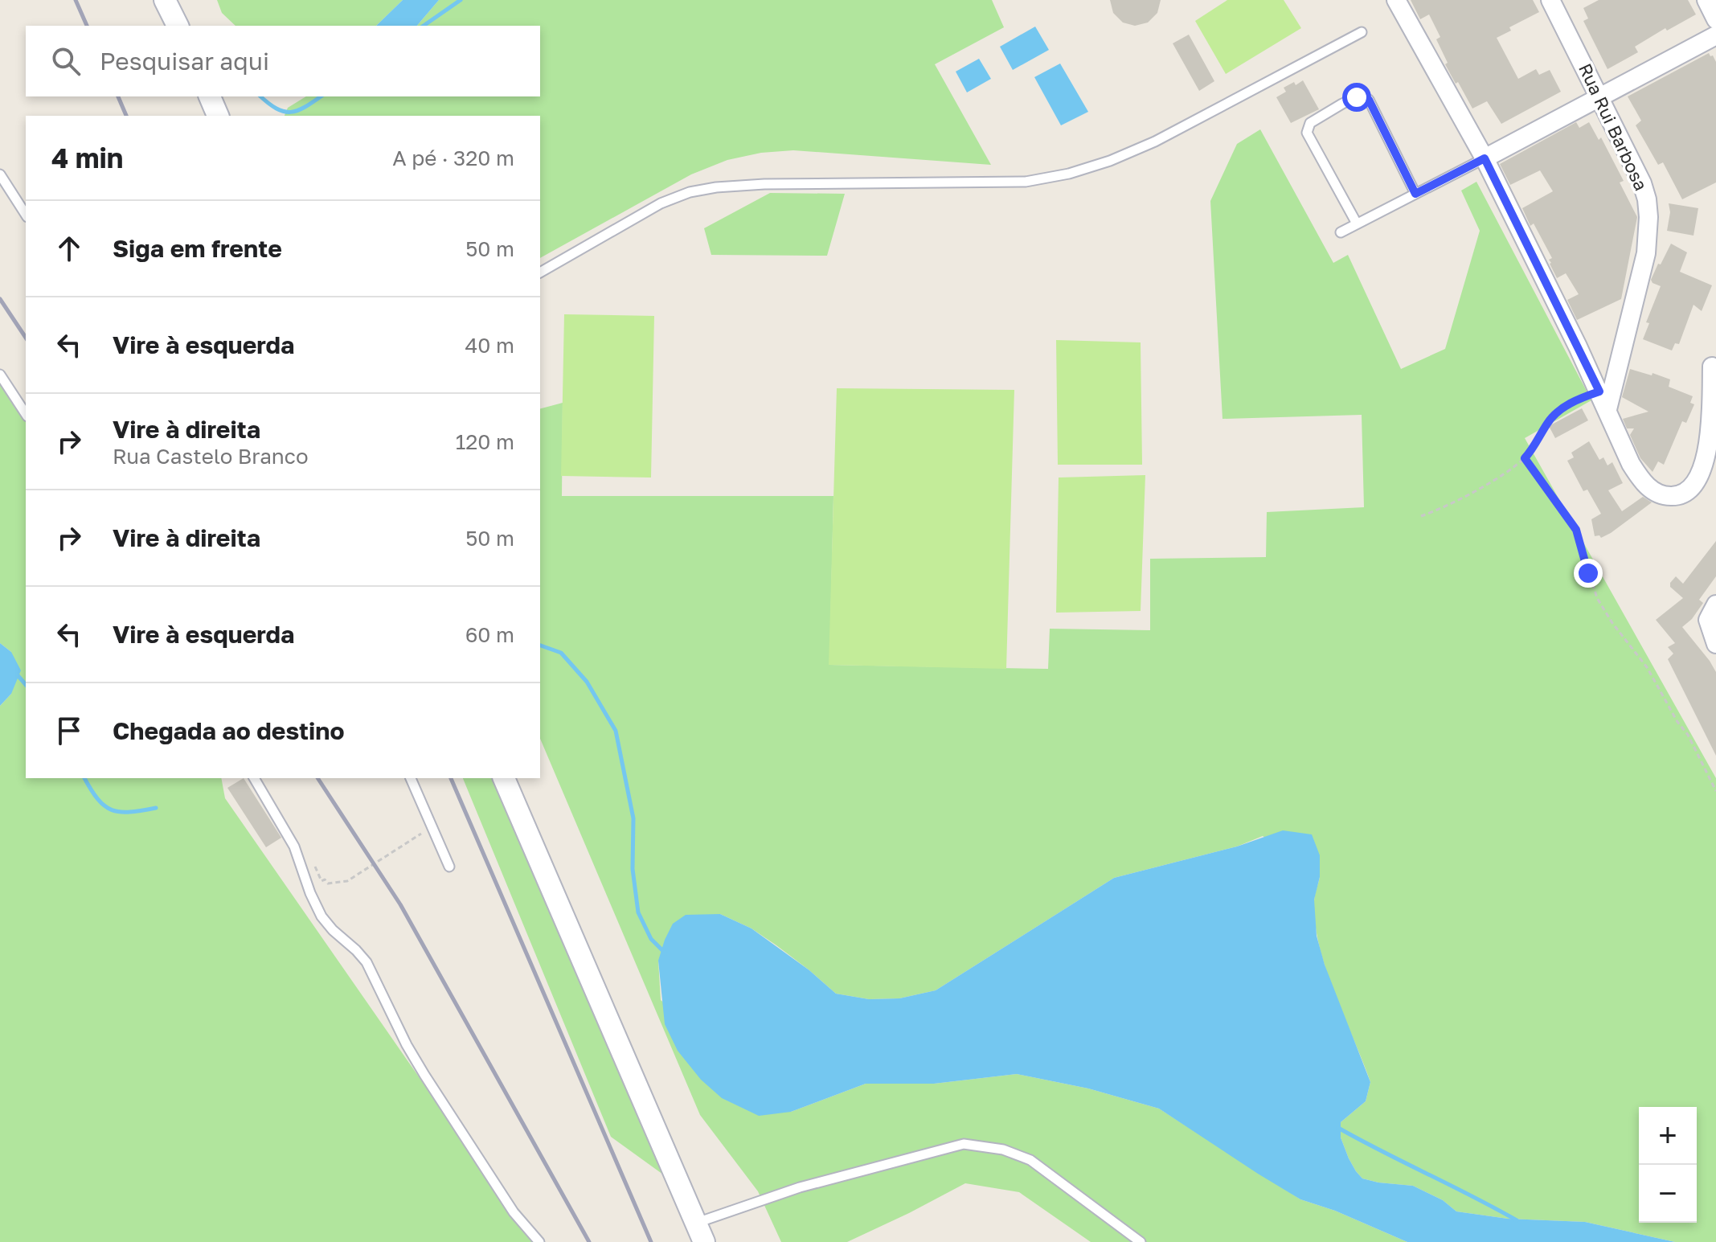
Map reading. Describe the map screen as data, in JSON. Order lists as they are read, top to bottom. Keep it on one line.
{"streets":{"street":["Rua Rui Barbosa"]},"page":{"search":"Pesquisar aqui","heading":["4 min","A pé · 320 m"],"list":[["Siga em frente","50 m"],["Vire à esquerda","40 m"],["Vire à direita","Rua Castelo Branco","120 m"],["Vire à direita","50 m"],["Vire à esquerda","60 m"],"Chegada ao destino"],"map_buttons":["+","−"]}}
